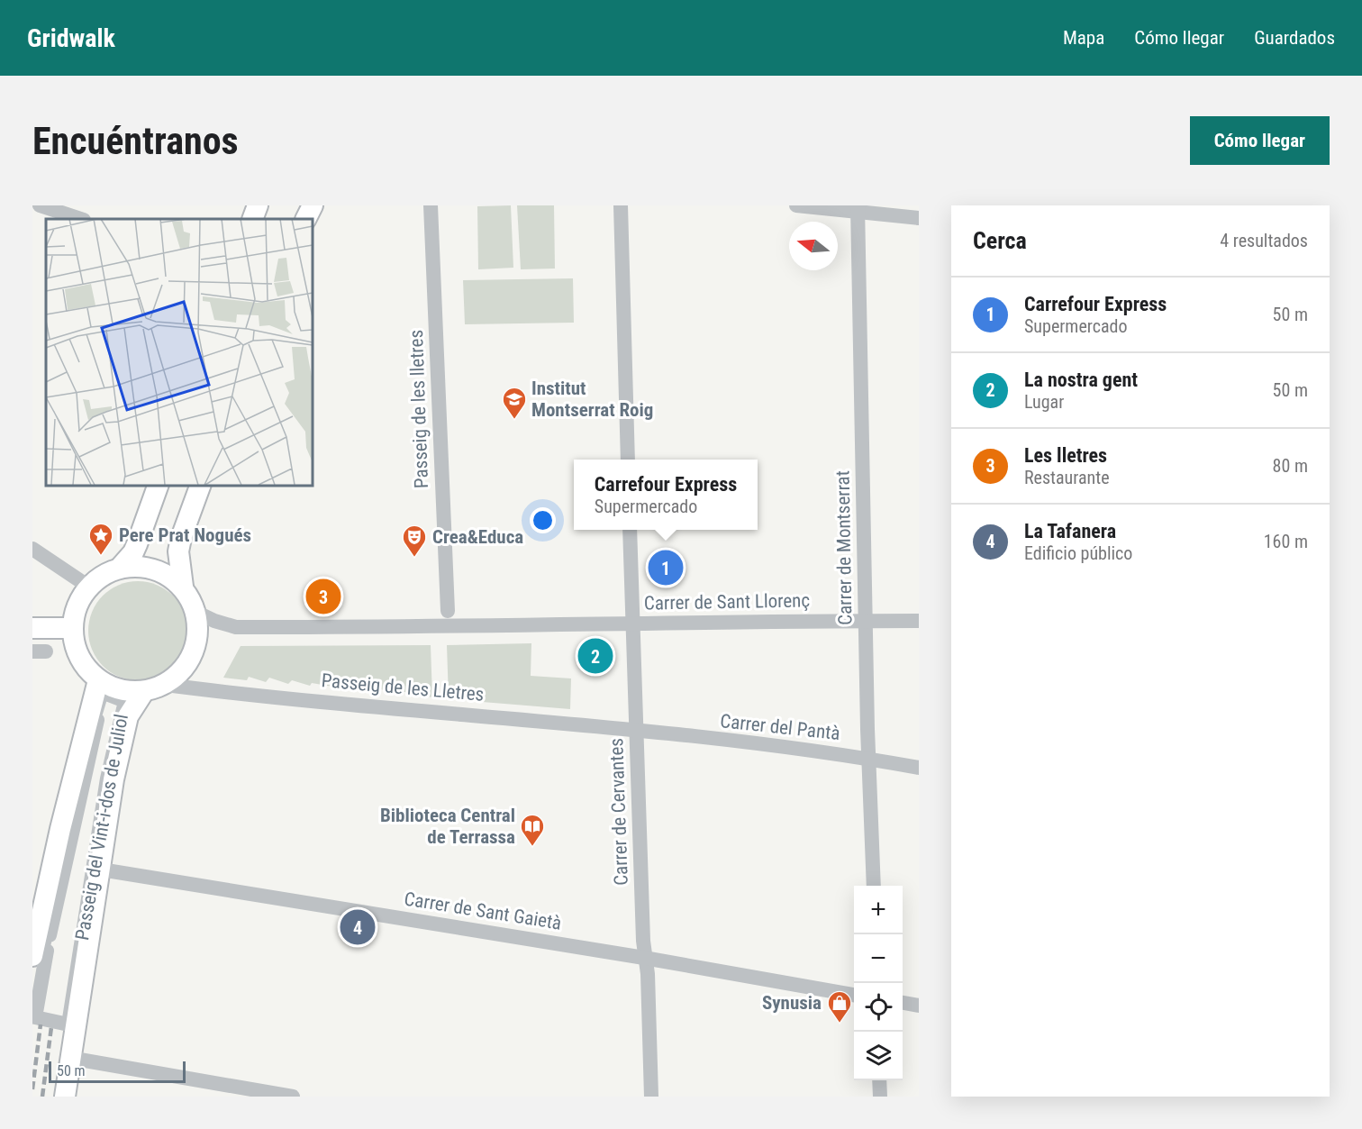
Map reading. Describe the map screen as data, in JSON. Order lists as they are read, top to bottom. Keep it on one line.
{"streets":{"street":["Passeig de les lletres","Carrer de Montserrat","Carrer de Sant Llorenç","Passeig de les Lletres","Carrer del Pantà","Carrer de Cervantes","Passeig del Vint-i-dos de Juliol","Carrer de Sant Gaietà"]},"crossings":[["Carrer de Montserrat","Carrer de Sant Llorenç"],["Carrer de Montserrat","Carrer del Pantà"],["Carrer de Sant Llorenç","Carrer de Cervantes"],["Passeig de les Lletres","Carrer del Pantà"],["Passeig de les Lletres","Carrer de Cervantes"],["Passeig de les Lletres","Passeig del Vint-i-dos de Juliol"],["Carrer del Pantà","Carrer de Cervantes"],["Carrer de Cervantes","Carrer de Sant Gaietà"],["Passeig del Vint-i-dos de Juliol","Carrer de Sant Gaietà"]],"places":{"school or university":["Institut Montserrat Roig"],"place":["Pere Prat Nogués"],"theatre":["Crea&Educa"],"library":["Biblioteca Central de Terrassa"],"shop":["Synusia"]},"scale_bar":"50 m","north":"left","page":{"header":"Gridwalk","nav":["Mapa","Cómo llegar","Guardados"],"buttons":"Cómo llegar","title":"Encuéntranos","heading":["Cerca","4 resultados"],"list":[{"mark":"1","name":"Carrefour Express","note":"Supermercado","value":"50 m"},{"mark":"2","name":"La nostra gent","note":"Lugar","value":"50 m"},{"mark":"3","name":"Les lletres","note":"Restaurante","value":"80 m"},{"mark":"4","name":"La Tafanera","note":"Edificio público","value":"160 m"}],"popup":["Carrefour Express","Supermercado"],"pins":["1","3","2","4"],"map_buttons":["+","−"],"scale":"50 m"}}
